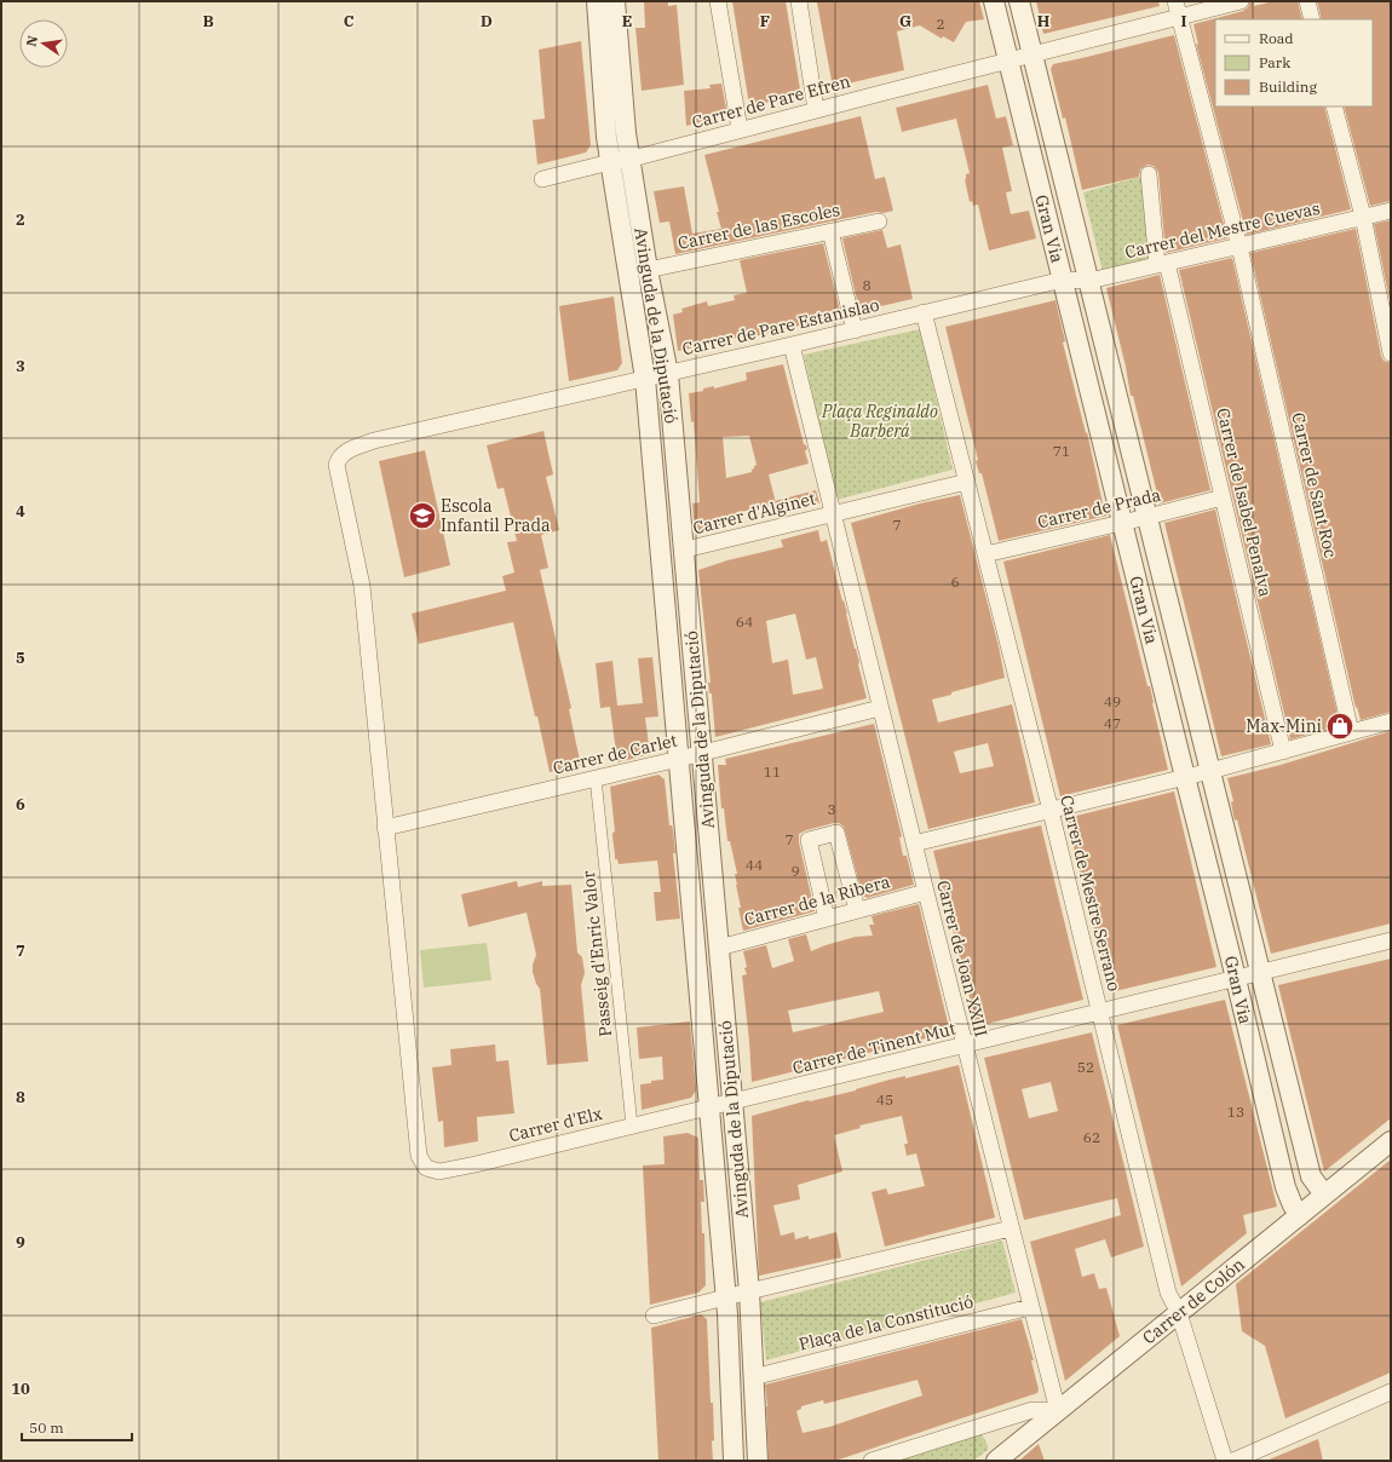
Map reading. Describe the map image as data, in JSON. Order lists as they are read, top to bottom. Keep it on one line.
{"streets":{"street":["Carrer de Pare Efren","Carrer de las Escoles","Gran Via","Carrer del Mestre Cuevas","Avinguda de la Diputació","Carrer de Pare Estanislao","Carrer de Sant Roc","Carrer de Isabel Penalva","Carrer de Prada","Carrer d'Alginet","Carrer de Carlet","Carrer de Mestre Serrano","Carrer de la Ribera","Passeig d'Enric Valor","Carrer de Joan XXIII","Carrer de Tinent Mut","Carrer d'Elx","Carrer de Colón","Plaça de la Constitució"]},"crossings":[["Carrer de Pare Efren","Gran Via"],["Carrer de Pare Efren","Avinguda de la Diputació"],["Carrer de Pare Efren","Carrer de Sant Roc"],["Carrer de las Escoles","Avinguda de la Diputació"],["Gran Via","Carrer del Mestre Cuevas"],["Gran Via","Carrer de Pare Estanislao"],["Gran Via","Carrer de Prada"],["Gran Via","Carrer de Tinent Mut"],["Gran Via","Carrer de Colón"],["Carrer del Mestre Cuevas","Carrer de Pare Estanislao"],["Carrer del Mestre Cuevas","Carrer de Sant Roc"],["Carrer del Mestre Cuevas","Carrer de Isabel Penalva"],["Avinguda de la Diputació","Carrer de Pare Estanislao"],["Avinguda de la Diputació","Carrer d'Alginet"],["Avinguda de la Diputació","Carrer de Carlet"],["Avinguda de la Diputació","Carrer de la Ribera"],["Avinguda de la Diputació","Carrer de Tinent Mut"],["Avinguda de la Diputació","Carrer d'Elx"],["Avinguda de la Diputació","Plaça de la Constitució"],["Carrer de Pare Estanislao","Carrer de Carlet"],["Carrer de Pare Estanislao","Carrer d'Elx"],["Carrer de Isabel Penalva","Carrer de Prada"],["Carrer de Prada","Carrer de Mestre Serrano"],["Carrer d'Alginet","Carrer de Joan XXIII"],["Carrer de Carlet","Passeig d'Enric Valor"],["Carrer de Carlet","Carrer de Joan XXIII"],["Carrer de Carlet","Carrer d'Elx"],["Carrer de Mestre Serrano","Carrer de Tinent Mut"],["Carrer de Mestre Serrano","Carrer de Colón"],["Carrer de la Ribera","Carrer de Joan XXIII"],["Passeig d'Enric Valor","Carrer d'Elx"],["Carrer de Joan XXIII","Carrer de Tinent Mut"],["Carrer de Joan XXIII","Carrer de Colón"],["Carrer de Joan XXIII","Plaça de la Constitució"],["Carrer de Tinent Mut","Carrer d'Elx"]],"parks":["Plaça Reginaldo Barberá"],"places":{"school or university":["Escola Infantil Prada"],"shop":["Max-Mini"]},"house_numbers":["2","8","71","7","6","64","49","47","11","3","7","44","9","52","45","13","62"],"legend":["Road","Park","Building"],"scale_bar":"50 m","north":"left","grid":{"columns":["B","C","D","E","F","G","H","I"],"rows":["2","3","4","5","6","7","8","9","10"]}}
